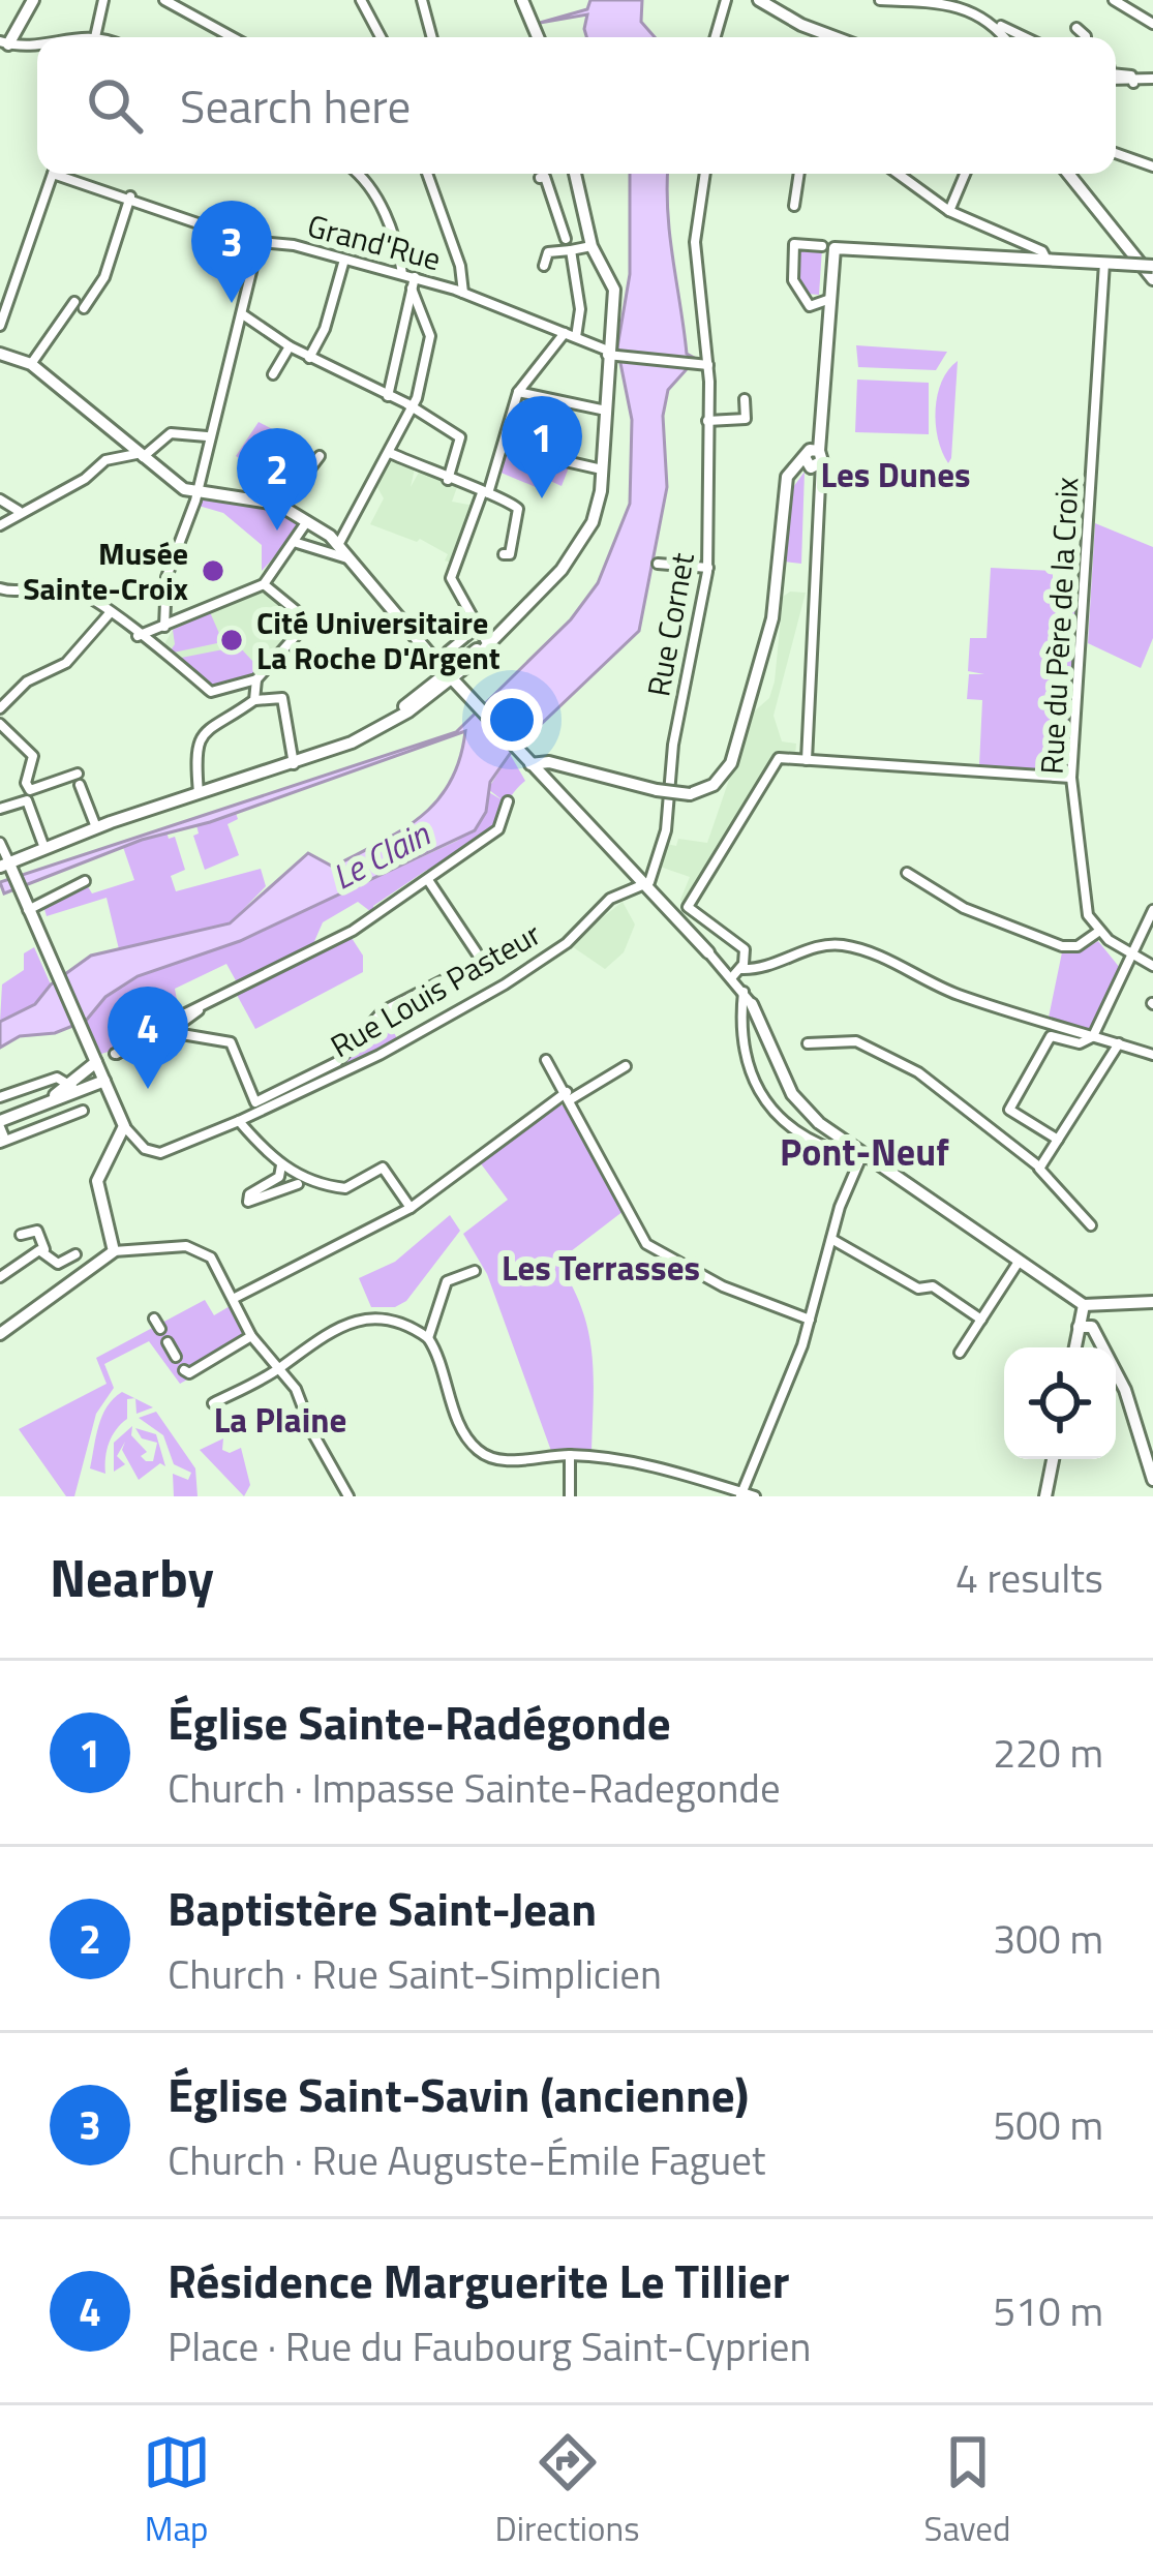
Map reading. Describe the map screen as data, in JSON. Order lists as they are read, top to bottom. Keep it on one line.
{"streets":{"street":["Grand'Rue","Rue Cornet","Rue du Père de la Croix","Rue Louis Pasteur"]},"crossings":[["Grand'Rue","Rue Cornet"],["Rue Cornet","Rue Louis Pasteur"]],"districts":["Les Dunes","Pont-Neuf","Les Terrasses","La Plaine"],"water":["Le Clain"],"places":["Musée Sainte-Croix","Cité Universitaire La Roche D'Argent"],"page":{"search":"Search here","pins":["3","1","2","4"],"heading":["Nearby","4 results"],"list":[{"mark":"1","name":"Église Sainte-Radégonde","note":"Church · Impasse Sainte-Radegonde","value":"220 m"},{"mark":"2","name":"Baptistère Saint-Jean","note":"Church · Rue Saint-Simplicien","value":"300 m"},{"mark":"3","name":"Église Saint-Savin (ancienne)","note":"Church · Rue Auguste-Émile Faguet","value":"500 m"},{"mark":"4","name":"Résidence Marguerite Le Tillier","note":"Place · Rue du Faubourg Saint-Cyprien","value":"510 m"}],"nav":["Map","Directions","Saved"]}}
